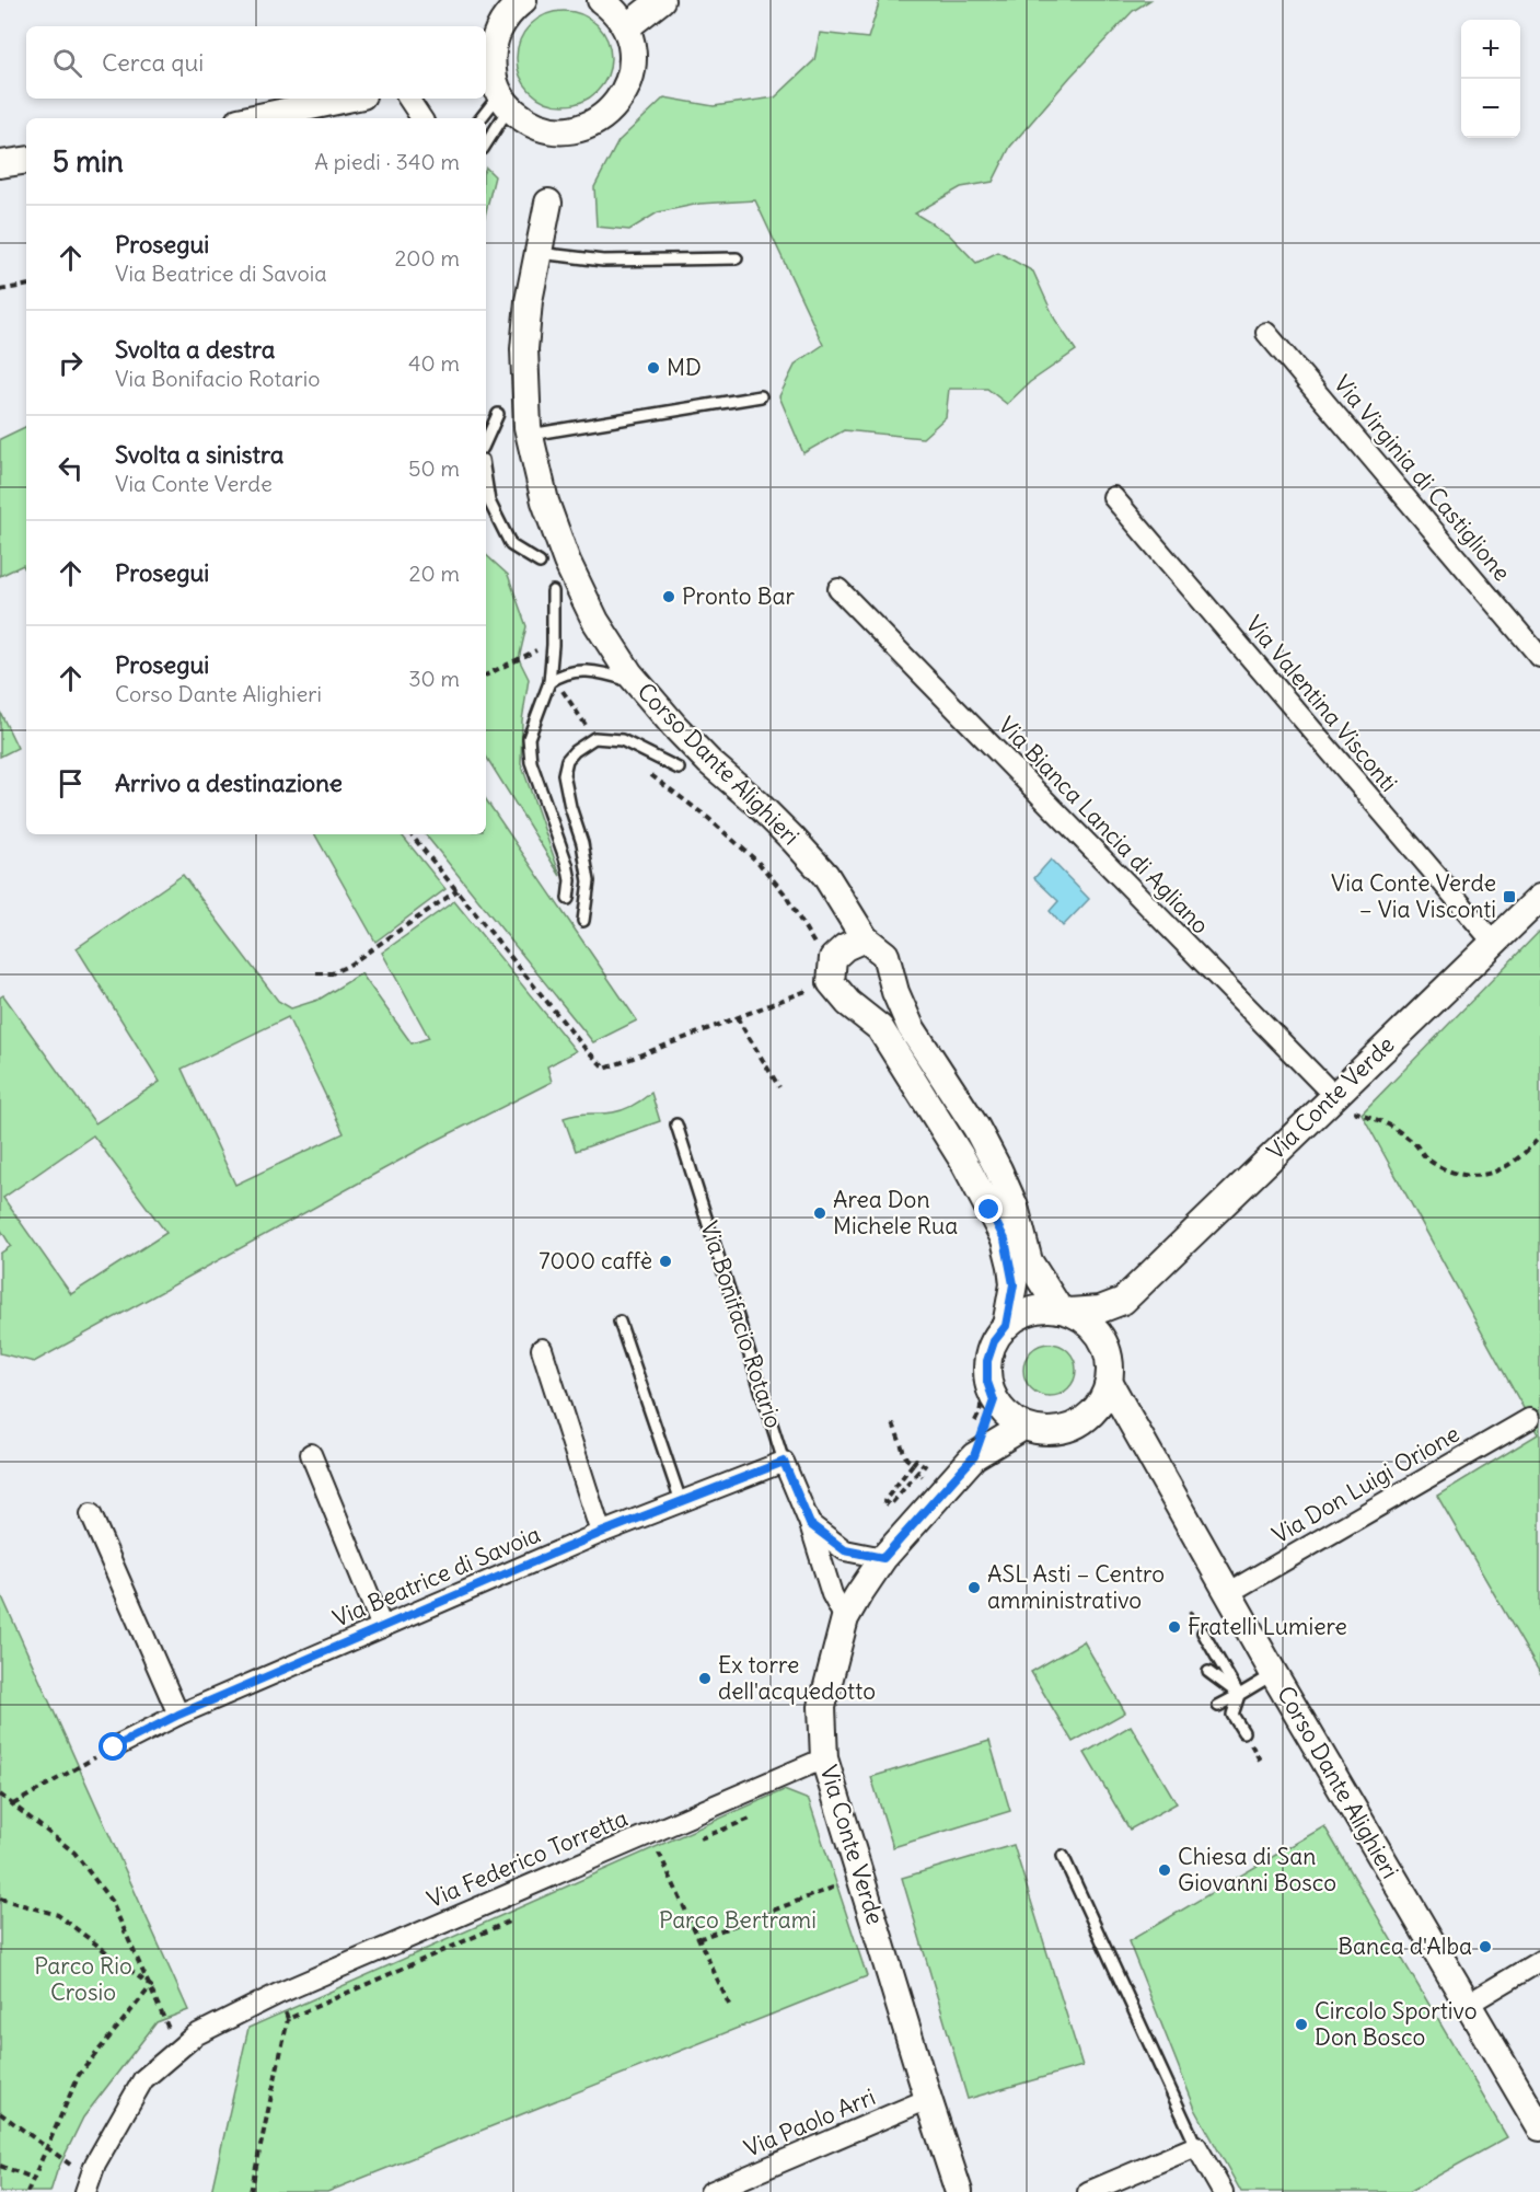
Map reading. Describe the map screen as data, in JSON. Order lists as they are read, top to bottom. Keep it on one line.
{"streets":{"street":["Via Virginia di Castiglione","Via Valentina Visconti","Corso Dante Alighieri","Via Bianca Lancia di Agliano","Via Conte Verde","Via Bonifacio Rotario","Via Don Luigi Orione","Via Beatrice di Savoia","Via Federico Torretta","Via Paolo Arri"]},"crossings":[["Via Valentina Visconti","Via Conte Verde"],["Corso Dante Alighieri","Via Conte Verde"],["Corso Dante Alighieri","Via Don Luigi Orione"],["Via Bianca Lancia di Agliano","Via Conte Verde"],["Via Conte Verde","Via Bonifacio Rotario"],["Via Conte Verde","Via Federico Torretta"],["Via Conte Verde","Via Paolo Arri"],["Via Bonifacio Rotario","Via Beatrice di Savoia"]],"parks":["Parco Bertrami","Parco Rio Crosio"],"places":{"other":["MD","Pronto Bar","Area Don Michele Rua","7000 caffè","ASL Asti – Centro amministrativo","Fratelli Lumiere","Ex torre dell'acquedotto","Chiesa di San Giovanni Bosco","Banca d'Alba","Circolo Sportivo Don Bosco"],"transit":["Via Conte Verde – Via Visconti"]},"page":{"map_buttons":["+","−"],"search":"Cerca qui","heading":["5 min","A piedi · 340 m"],"list":[["Prosegui","Via Beatrice di Savoia","200 m"],["Svolta a destra","Via Bonifacio Rotario","40 m"],["Svolta a sinistra","Via Conte Verde","50 m"],["Prosegui","20 m"],["Prosegui","Corso Dante Alighieri","30 m"],"Arrivo a destinazione"]}}
